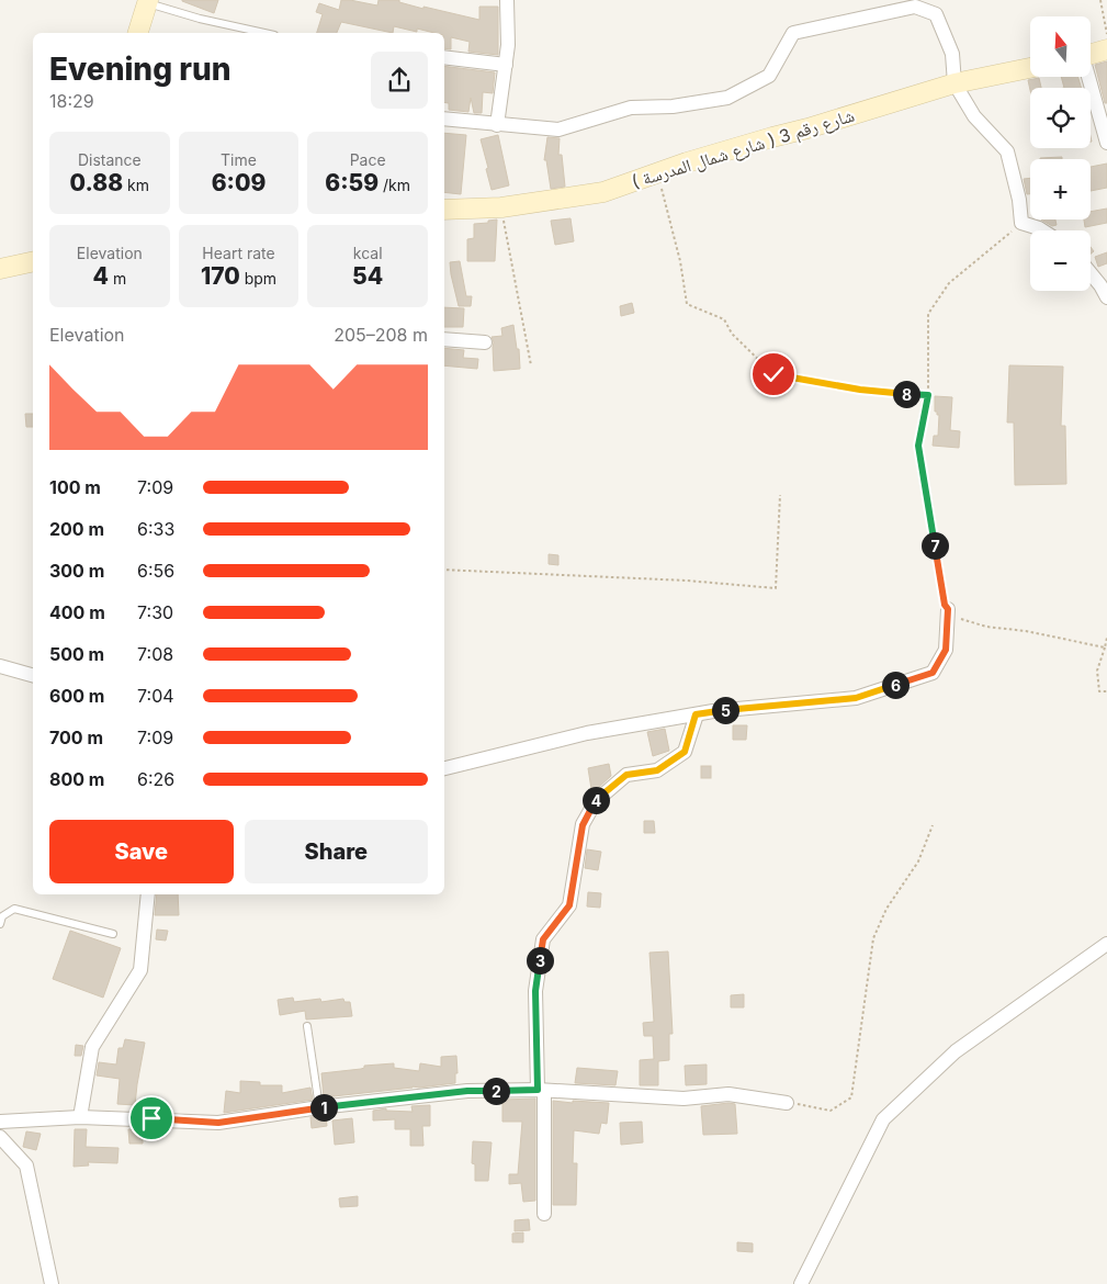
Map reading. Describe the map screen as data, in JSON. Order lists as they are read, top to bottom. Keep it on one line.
{"streets":{"street":["شارع رقم 3 ( شارع شمال المدرسة )"]},"north":"top","page":{"map_buttons":["+","−"],"heading":["Evening run","18:29"],"stats":[["Distance","0.88 km"],["Time","6:09"],["Pace","6:59 /km"],["Elevation","4 m"],["Heart rate","170 bpm"],["kcal","54"]],"chart":["Elevation","205–208 m"],"pins":["8","7","6","5","4","3","2","1"],"list":[{"name":"100 m","note":"7:09"},{"name":"200 m","note":"6:33"},{"name":"300 m","note":"6:56"},{"name":"400 m","note":"7:30"},{"name":"500 m","note":"7:08"},{"name":"600 m","note":"7:04"},{"name":"700 m","note":"7:09"},{"name":"800 m","note":"6:26"}],"buttons":["Save","Share"]}}
